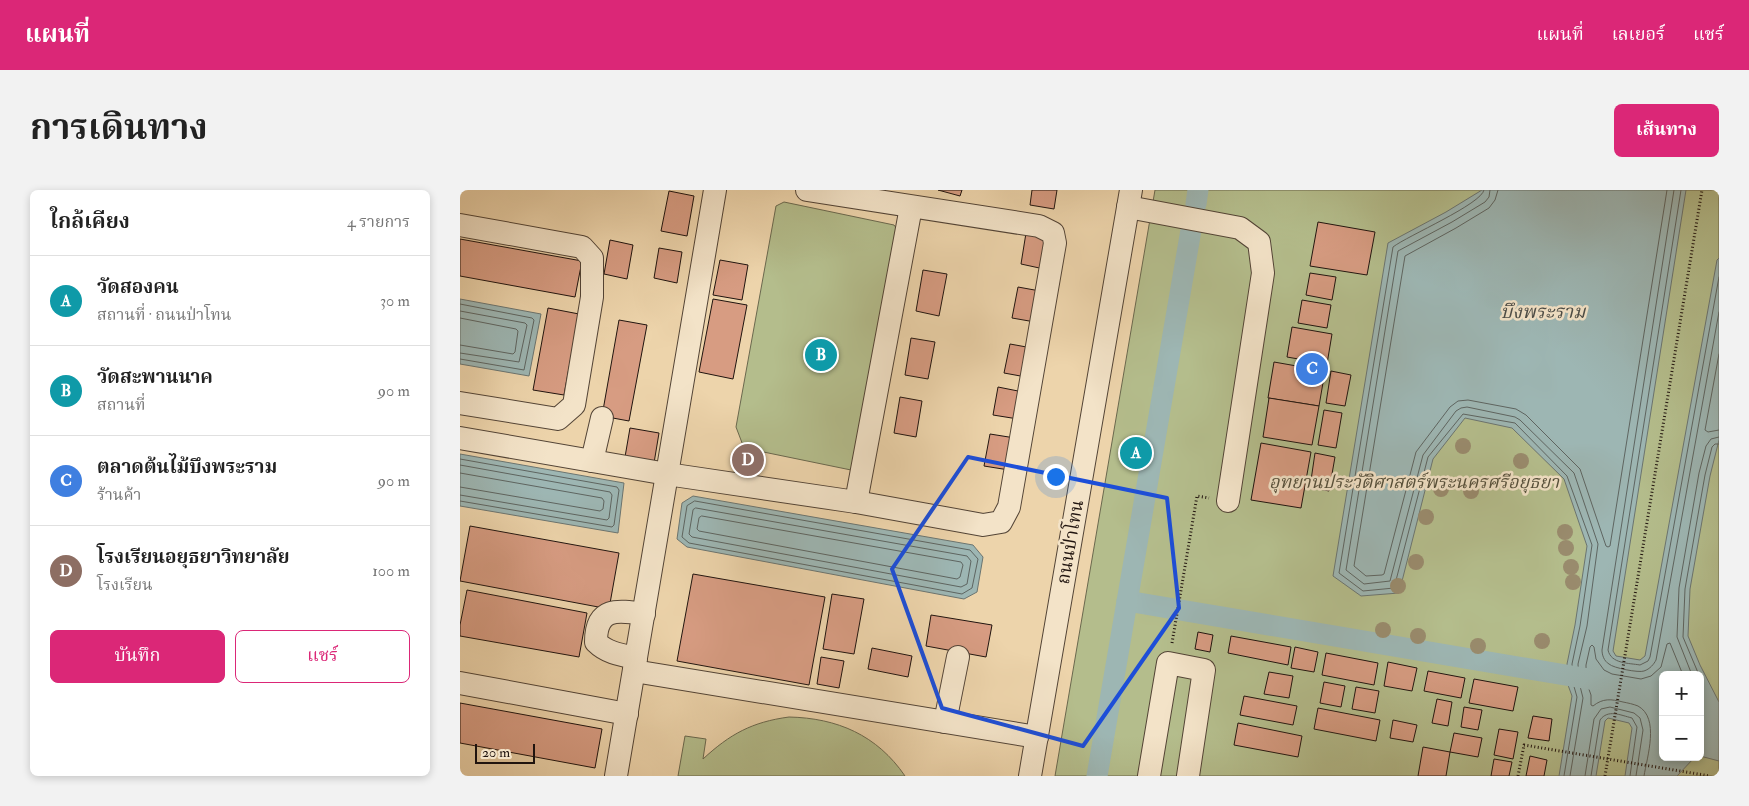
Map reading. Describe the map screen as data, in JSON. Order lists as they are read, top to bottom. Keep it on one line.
{"streets":{"street":["ถนนป่าโทน"]},"water":["บึงพระราม"],"parks":["อุทยานประวัติศาสตร์พระนครศรีอยุธยา"],"scale_bar":"20 m","page":{"header":"แผนที่","nav":["แผนที่","เลเยอร์","แชร์"],"title":"การเดินทาง","buttons":["เส้นทาง",["บันทึก","แชร์"]],"heading":["ใกล้เคียง","4 รายการ"],"list":[{"mark":"A","name":"วัดสองคน","note":"สถานที่ · ถนนป่าโทน","value":"30 m"},{"mark":"B","name":"วัดสะพานนาค","note":"สถานที่","value":"90 m"},{"mark":"C","name":"ตลาดต้นไม้บึงพระราม","note":"ร้านค้า","value":"90 m"},{"mark":"D","name":"โรงเรียนอยุธยาวิทยาลัย","note":"โรงเรียน","value":"100 m"}],"pins":["B","C","A","D"],"map_buttons":["+","−"],"scale":"20 m"}}
